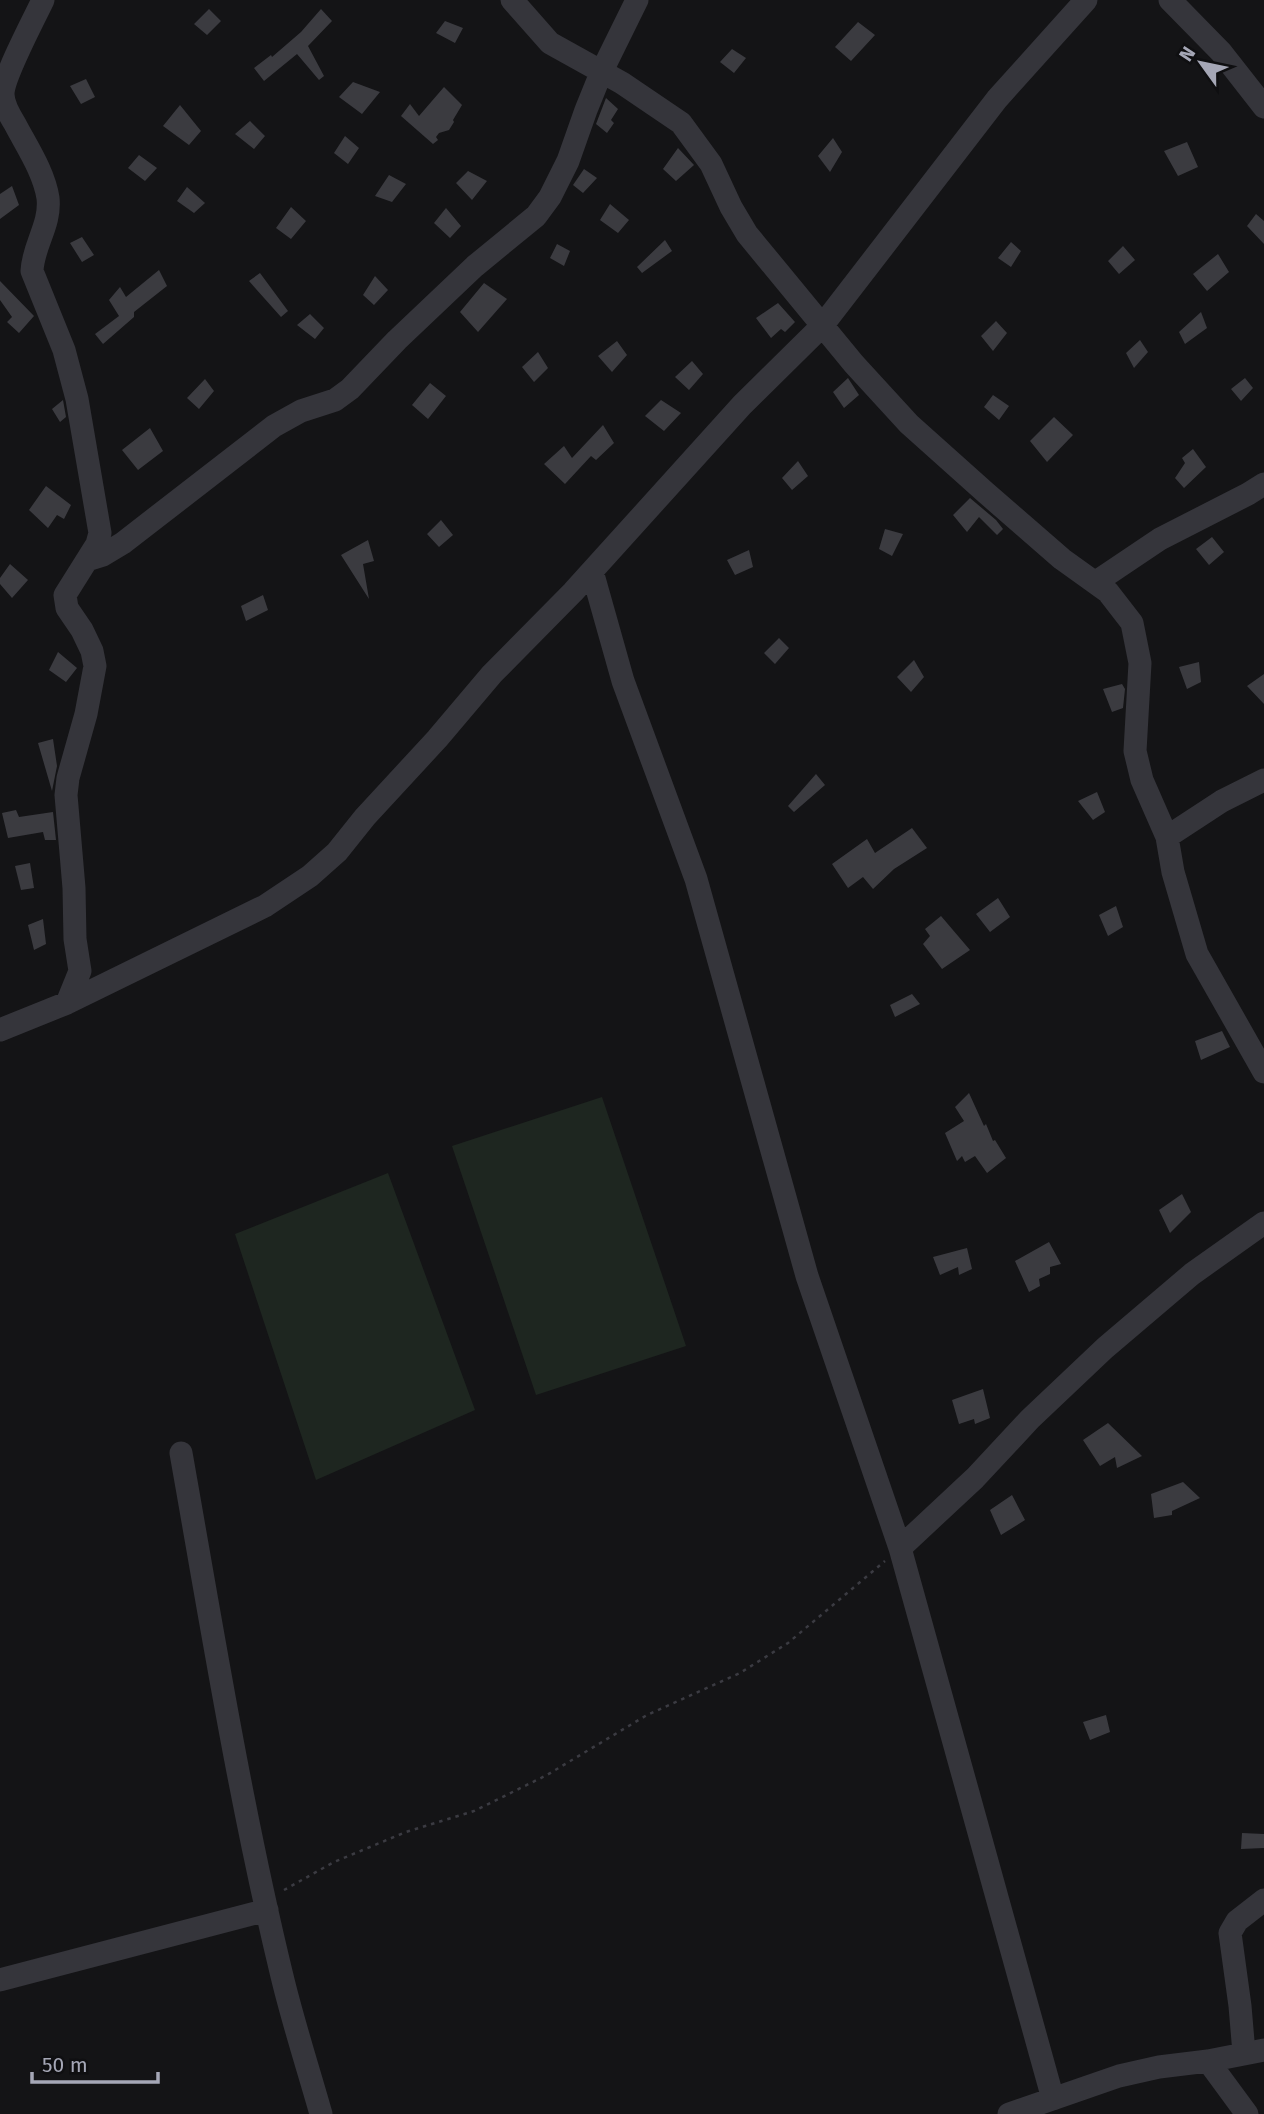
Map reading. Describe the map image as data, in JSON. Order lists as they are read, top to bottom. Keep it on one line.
{"scale_bar":"50 m","north":"top left"}
